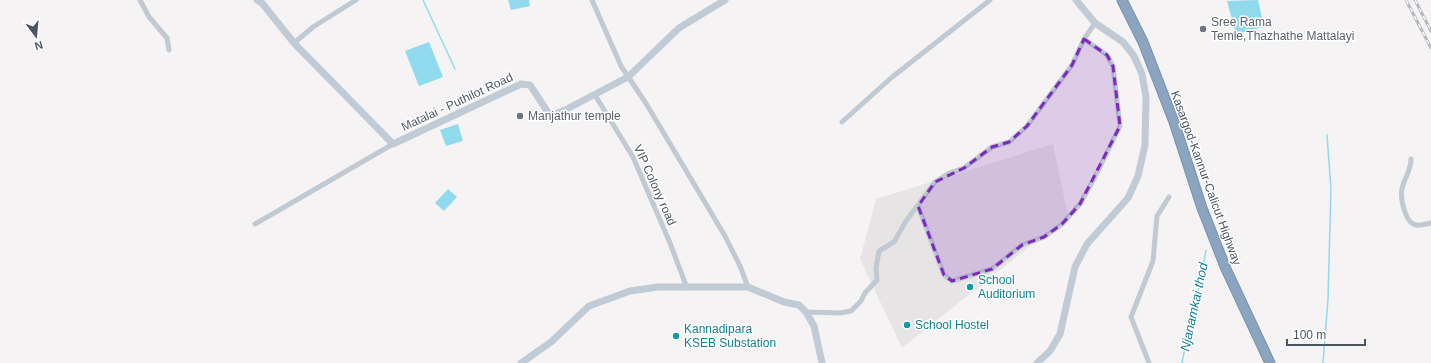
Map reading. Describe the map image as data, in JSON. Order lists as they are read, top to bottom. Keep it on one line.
{"streets":{"highway":["Kasargod-Kannur-Calicut Highway"],"street":["Matalai - Puthilot Road","VIP Colony road"]},"crossings":[["Matalai - Puthilot Road","VIP Colony road"]],"water":["Njanamkai thod"],"places":["Sree Rama Temle,Thazhathe Mattalayi","Manjathur temple","School Auditorium","School Hostel","Kannadipara KSEB Substation"],"scale_bar":"100 m","north":"bottom"}
